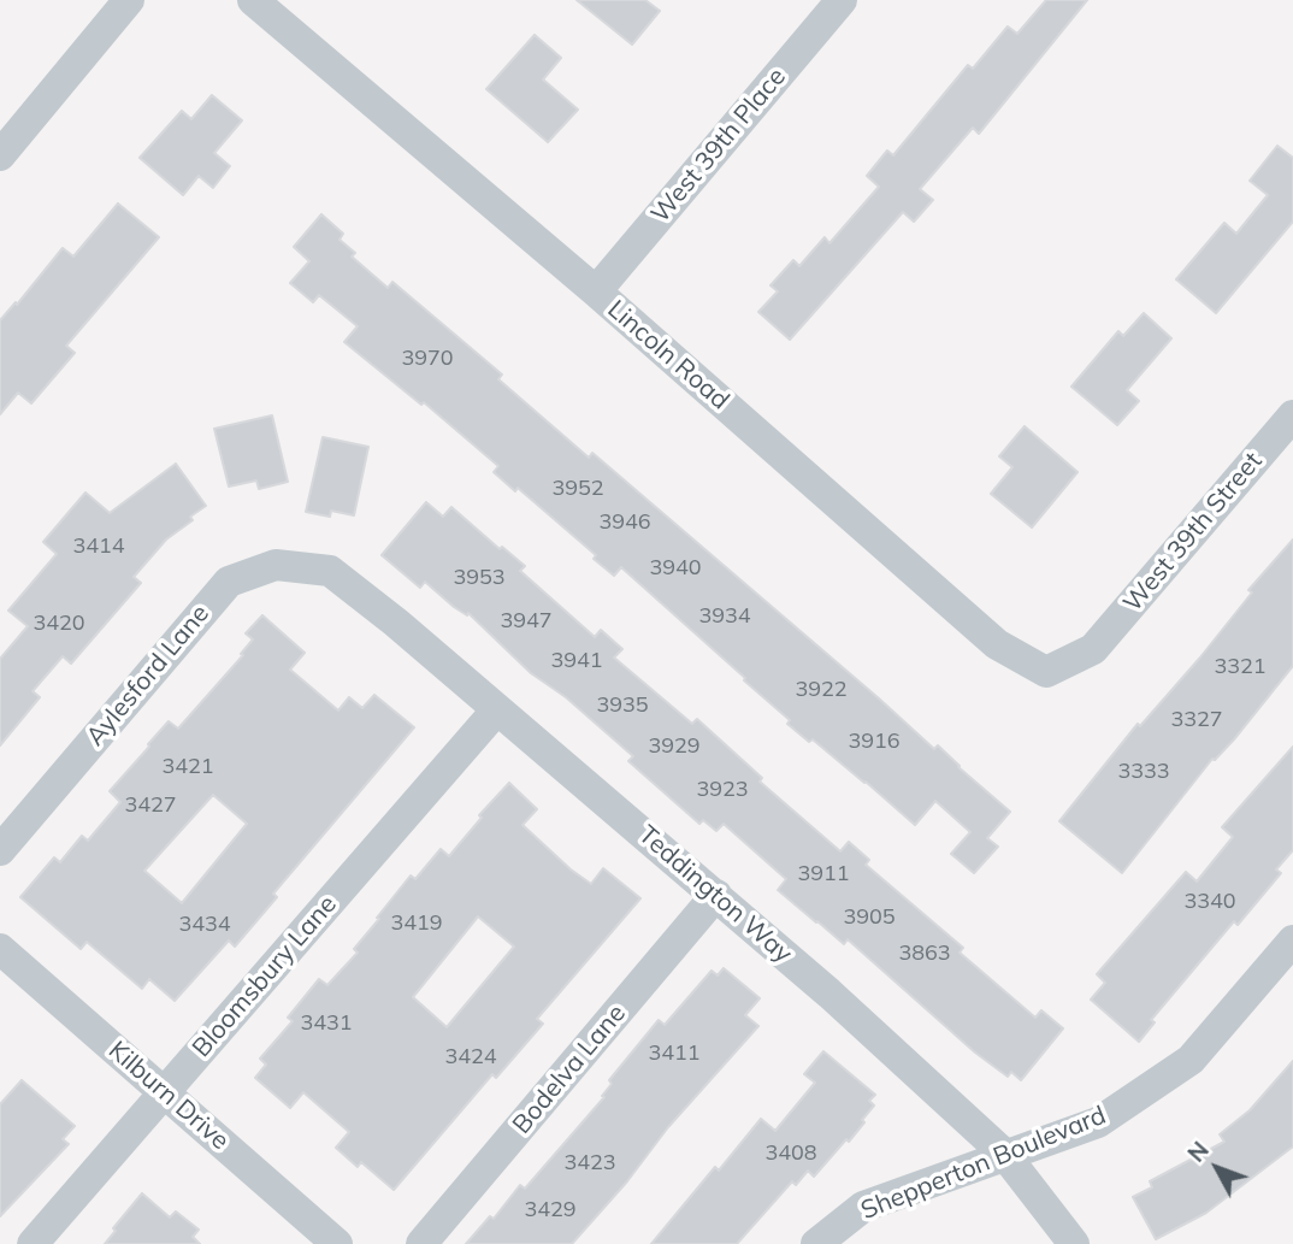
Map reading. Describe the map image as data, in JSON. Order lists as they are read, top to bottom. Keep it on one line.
{"streets":{"street":["West 39th Place","Lincoln Road","West 39th Street","Aylesford Lane","Teddington Way","Bloomsbury Lane","Bodelva Lane","Kilburn Drive","Shepperton Boulevard"]},"crossings":[["West 39th Place","Lincoln Road"],["Lincoln Road","West 39th Street"],["Aylesford Lane","Teddington Way"],["Teddington Way","Bloomsbury Lane"],["Teddington Way","Bodelva Lane"],["Teddington Way","Shepperton Boulevard"],["Bloomsbury Lane","Kilburn Drive"]],"house_numbers":["3970","3952","3946","3414","3940","3953","3934","3947","3420","3941","3321","3922","3935","3327","3916","3929","3421","3333","3923","3427","3911","3340","3905","3419","3434","3863","3431","3411","3424","3408","3423","3429"],"north":"top left"}
